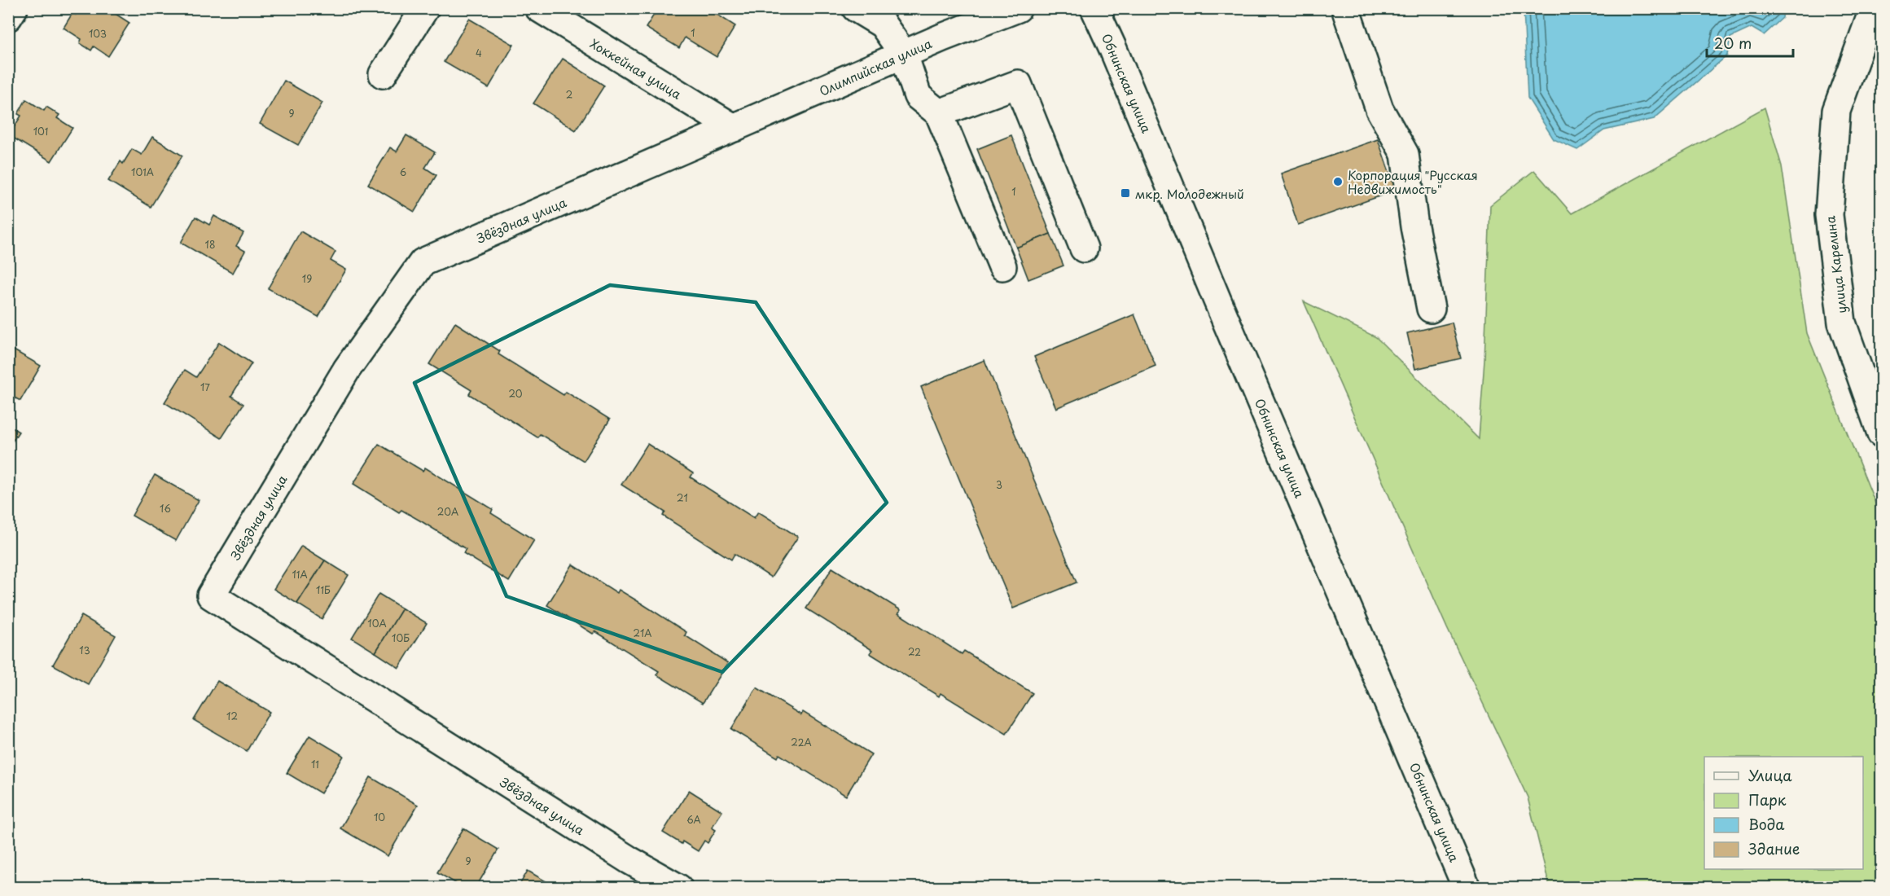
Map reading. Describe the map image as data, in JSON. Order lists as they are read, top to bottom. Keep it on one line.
{"streets":{"street":["Олимпийская улица","Хоккейная улица","Обнинская улица","Звёздная улица","улица Карелина"]},"crossings":[["Олимпийская улица","Хоккейная улица"],["Олимпийская улица","Звёздная улица"],["Хоккейная улица","Звёздная улица"]],"places":{"other":["Корпорация \"Русская Недвижимость\""],"transit":["мкр. Молодежный"]},"house_numbers":["1","103","4","2","9","101","101А","6","1","18","19","17","20","3","21","16","20А","11А","11Б","10А","21А","10Б","13","22","12","22А","11","10","6А","9"],"legend":["Улица","Парк","Вода","Здание"],"scale_bar":"20 m"}
